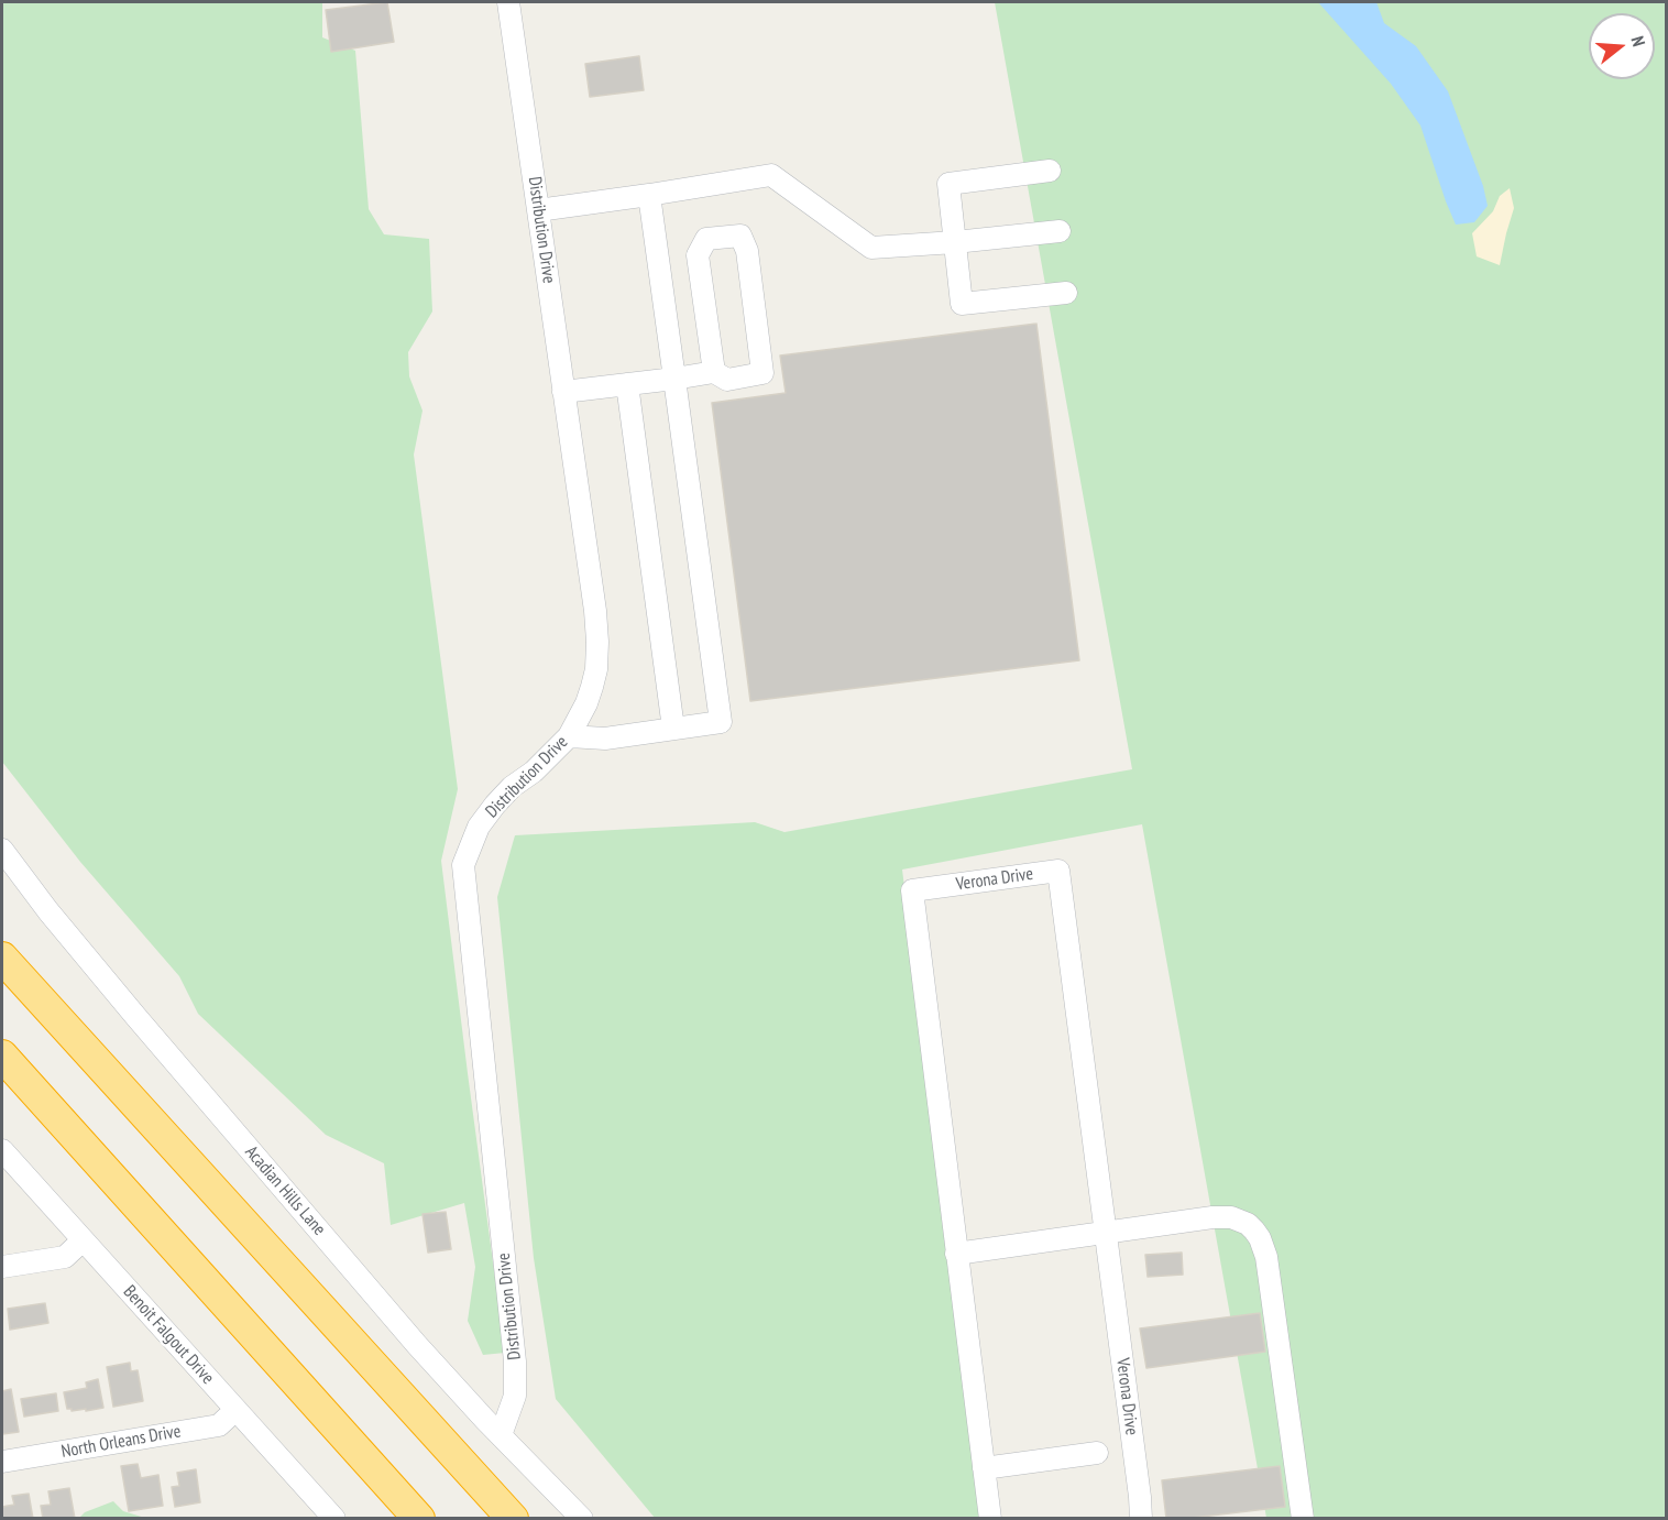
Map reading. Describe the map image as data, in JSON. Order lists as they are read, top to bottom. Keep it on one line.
{"streets":{"street":["Distribution Drive","Verona Drive","Acadian Hills Lane","Benoit Falgout Drive","North Orleans Drive"]},"crossings":[["Distribution Drive","Acadian Hills Lane"],["Benoit Falgout Drive","North Orleans Drive"]],"north":"right"}
